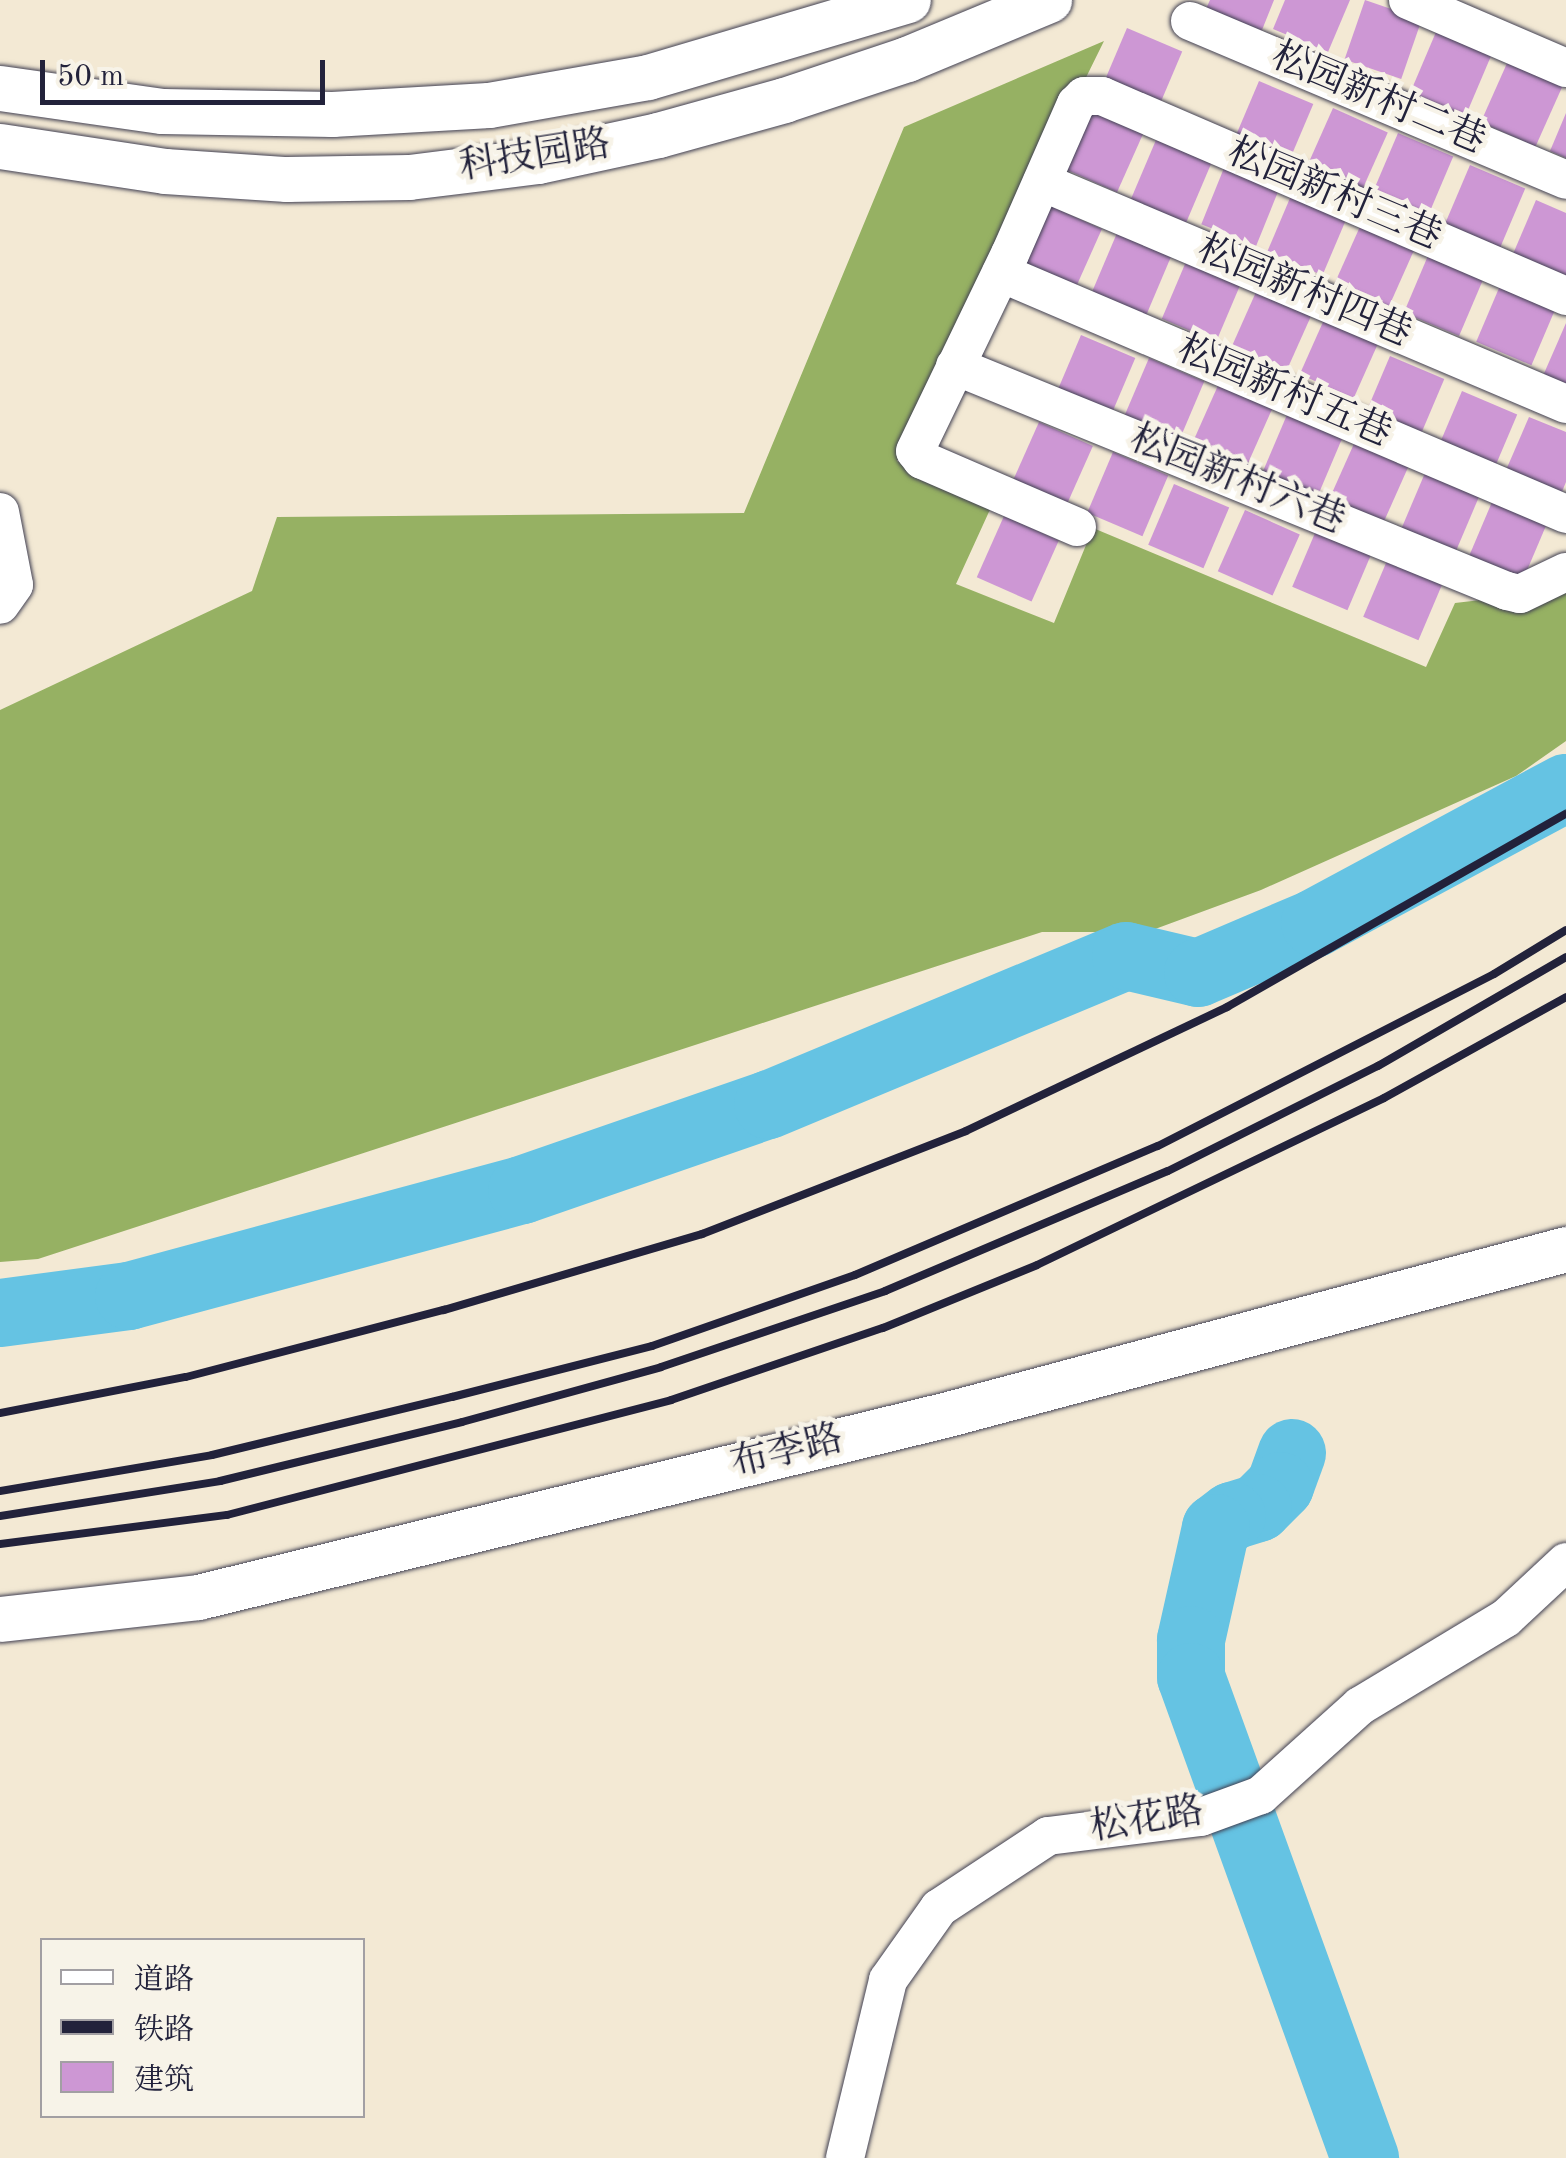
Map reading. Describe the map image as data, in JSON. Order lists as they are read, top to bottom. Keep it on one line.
{"streets":{"main road":["科技园路","布李路"],"street":["松园新村二巷","松园新村三巷","松园新村四巷","松园新村五巷","松园新村六巷","松花路"]},"crossings":[["松园新村三巷","松园新村四巷"]],"legend":["道路","铁路","建筑"],"scale_bar":"50 m"}
